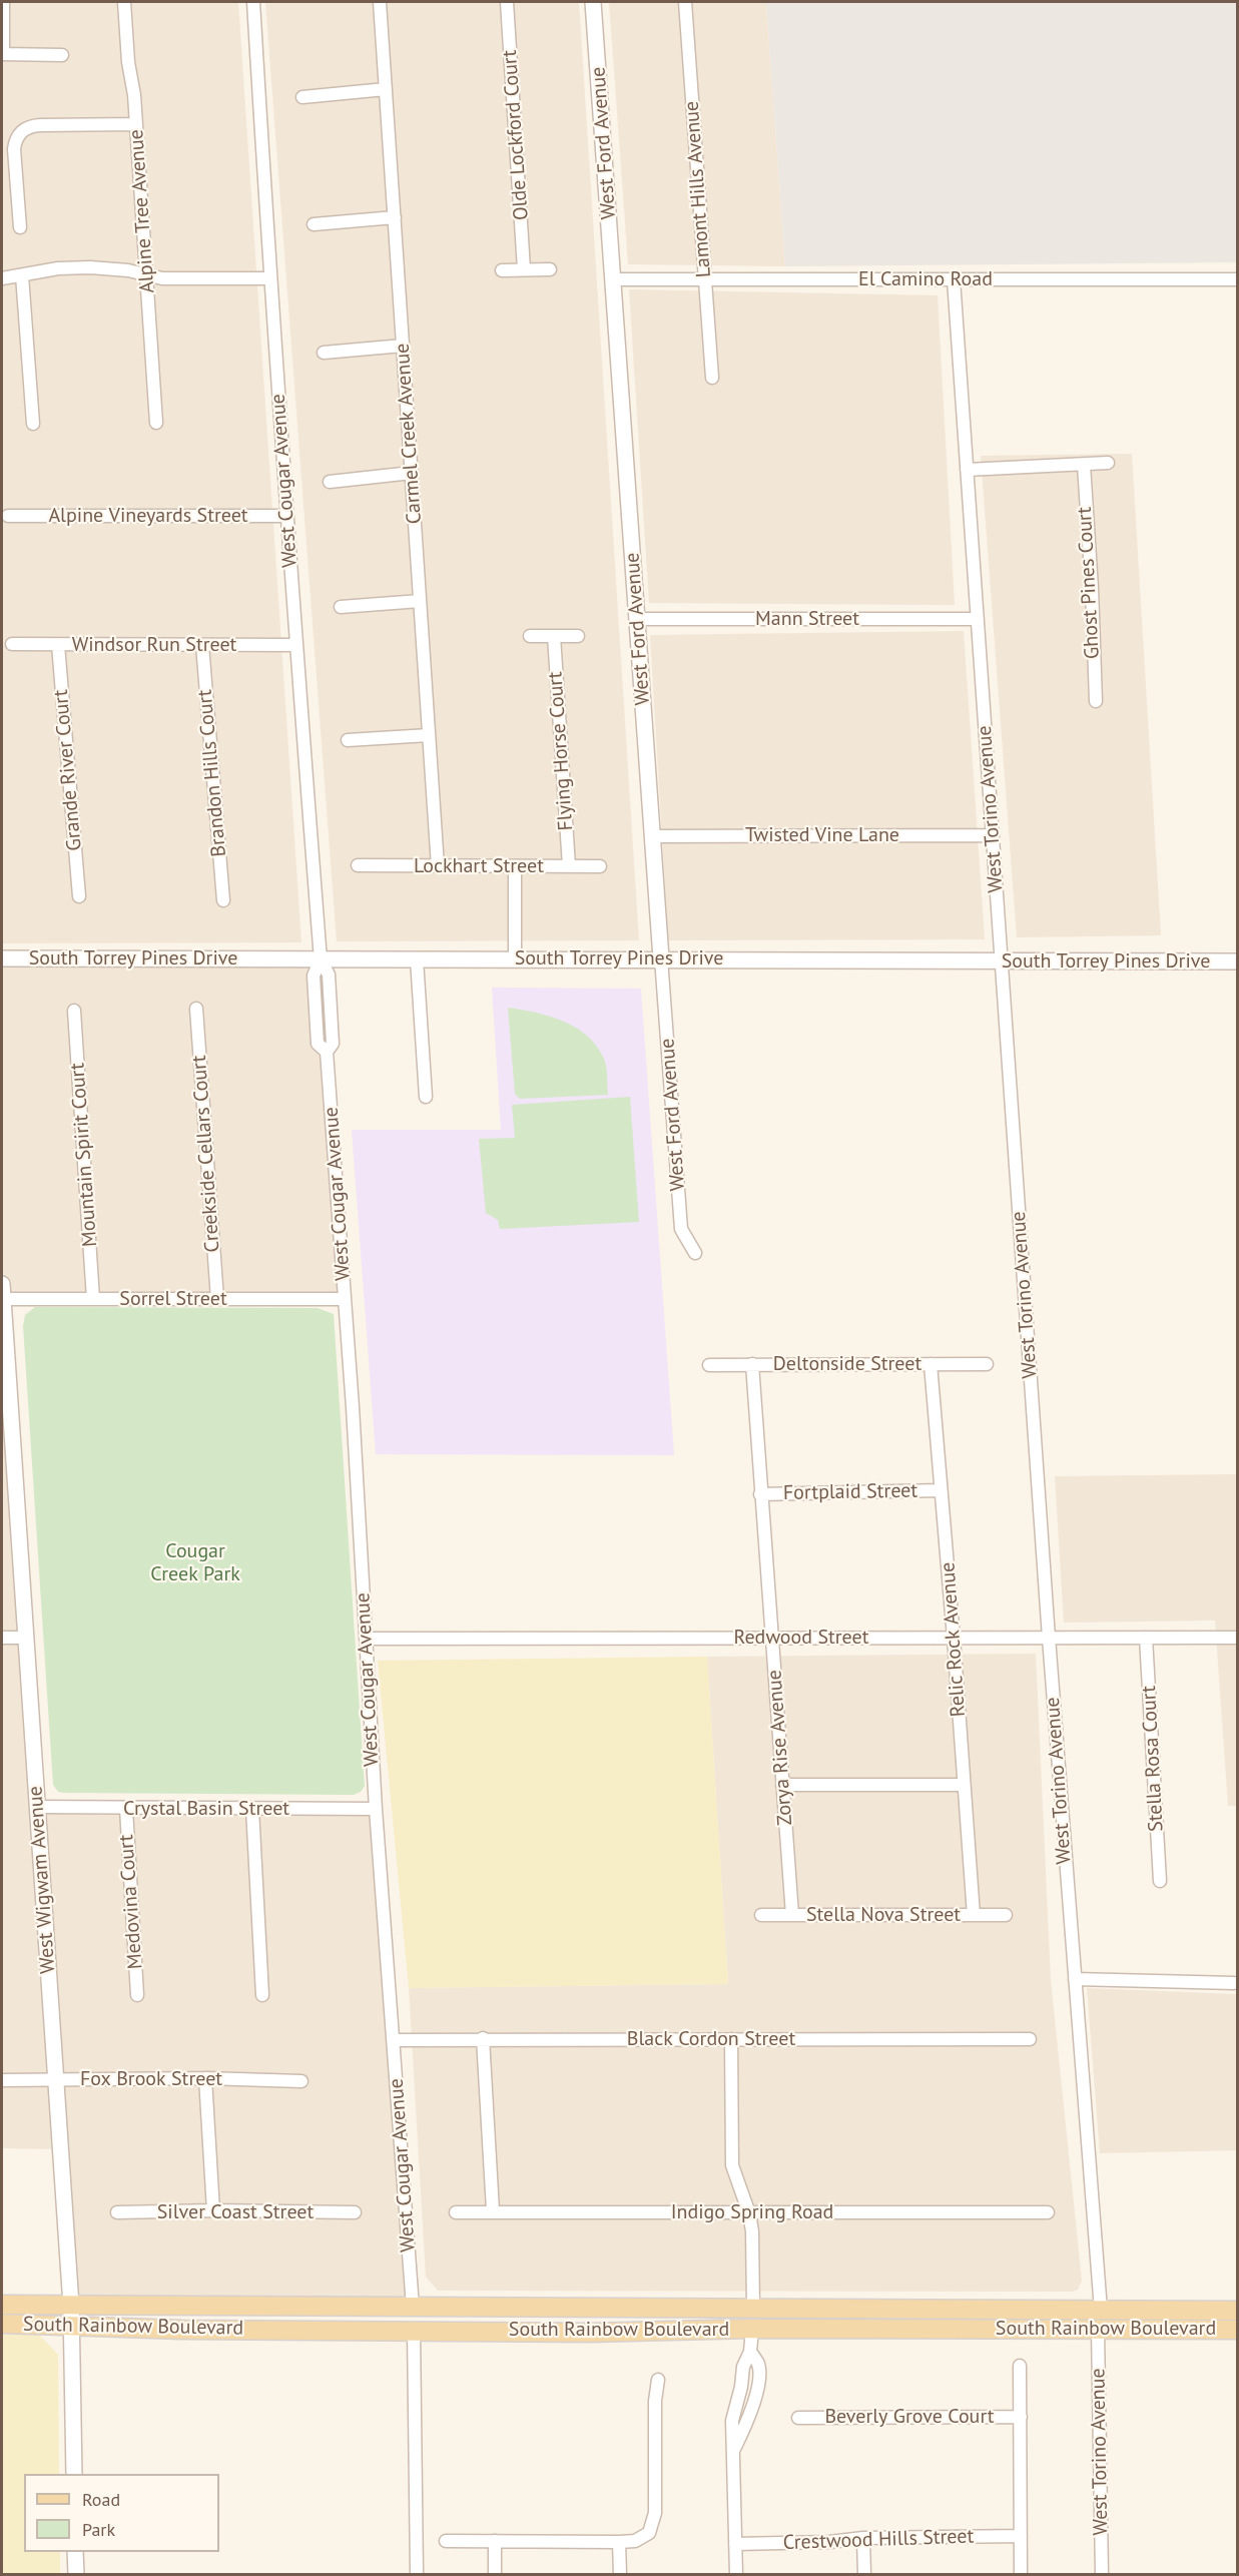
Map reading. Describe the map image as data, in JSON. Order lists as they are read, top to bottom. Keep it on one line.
{"streets":{"main road":["South Rainbow Boulevard"],"street":["Olde Lockford Court","West Ford Avenue","Lamont Hills Avenue","Alpine Tree Avenue","El Camino Road","Carmel Creek Avenue","West Cougar Avenue","Alpine Vineyards Street","Ghost Pines Court","Mann Street","Windsor Run Street","Flying Horse Court","Grande River Court","Brandon Hills Court","West Torino Avenue","Twisted Vine Lane","Lockhart Street","South Torrey Pines Drive","Creekside Cellars Court","Mountain Spirit Court","Sorrel Street","Deltonside Street","Fortplaid Street","Redwood Street","Relic Rock Avenue","Zorya Rise Avenue","Stella Rosa Court","Crystal Basin Street","West Wigwam Avenue","Medovina Court","Stella Nova Street","Black Cordon Street","Fox Brook Street","Silver Coast Street","Indigo Spring Road","Beverly Grove Court","Crestwood Hills Street"]},"crossings":[["West Ford Avenue","El Camino Road"],["West Ford Avenue","Mann Street"],["West Ford Avenue","Twisted Vine Lane"],["West Ford Avenue","South Torrey Pines Drive"],["Lamont Hills Avenue","El Camino Road"],["El Camino Road","West Torino Avenue"],["Carmel Creek Avenue","Lockhart Street"],["West Cougar Avenue","Alpine Vineyards Street"],["West Cougar Avenue","Windsor Run Street"],["West Cougar Avenue","South Torrey Pines Drive"],["West Cougar Avenue","Sorrel Street"],["West Cougar Avenue","Redwood Street"],["West Cougar Avenue","Crystal Basin Street"],["West Cougar Avenue","Black Cordon Street"],["West Cougar Avenue","South Rainbow Boulevard"],["Mann Street","West Torino Avenue"],["Windsor Run Street","Grande River Court"],["Windsor Run Street","Brandon Hills Court"],["Flying Horse Court","Lockhart Street"],["West Torino Avenue","Twisted Vine Lane"],["West Torino Avenue","South Torrey Pines Drive"],["West Torino Avenue","Redwood Street"],["West Torino Avenue","South Rainbow Boulevard"],["Creekside Cellars Court","Sorrel Street"],["Mountain Spirit Court","Sorrel Street"],["Sorrel Street","West Wigwam Avenue"],["Deltonside Street","Relic Rock Avenue"],["Deltonside Street","Zorya Rise Avenue"],["Fortplaid Street","Relic Rock Avenue"],["Fortplaid Street","Zorya Rise Avenue"],["Redwood Street","Relic Rock Avenue"],["Redwood Street","Zorya Rise Avenue"],["Redwood Street","Stella Rosa Court"],["Relic Rock Avenue","Stella Nova Street"],["Zorya Rise Avenue","Stella Nova Street"],["Crystal Basin Street","West Wigwam Avenue"],["Crystal Basin Street","Medovina Court"],["West Wigwam Avenue","Fox Brook Street"],["West Wigwam Avenue","South Rainbow Boulevard"]],"parks":["Cougar Creek Park"],"legend":["Road","Park"]}
